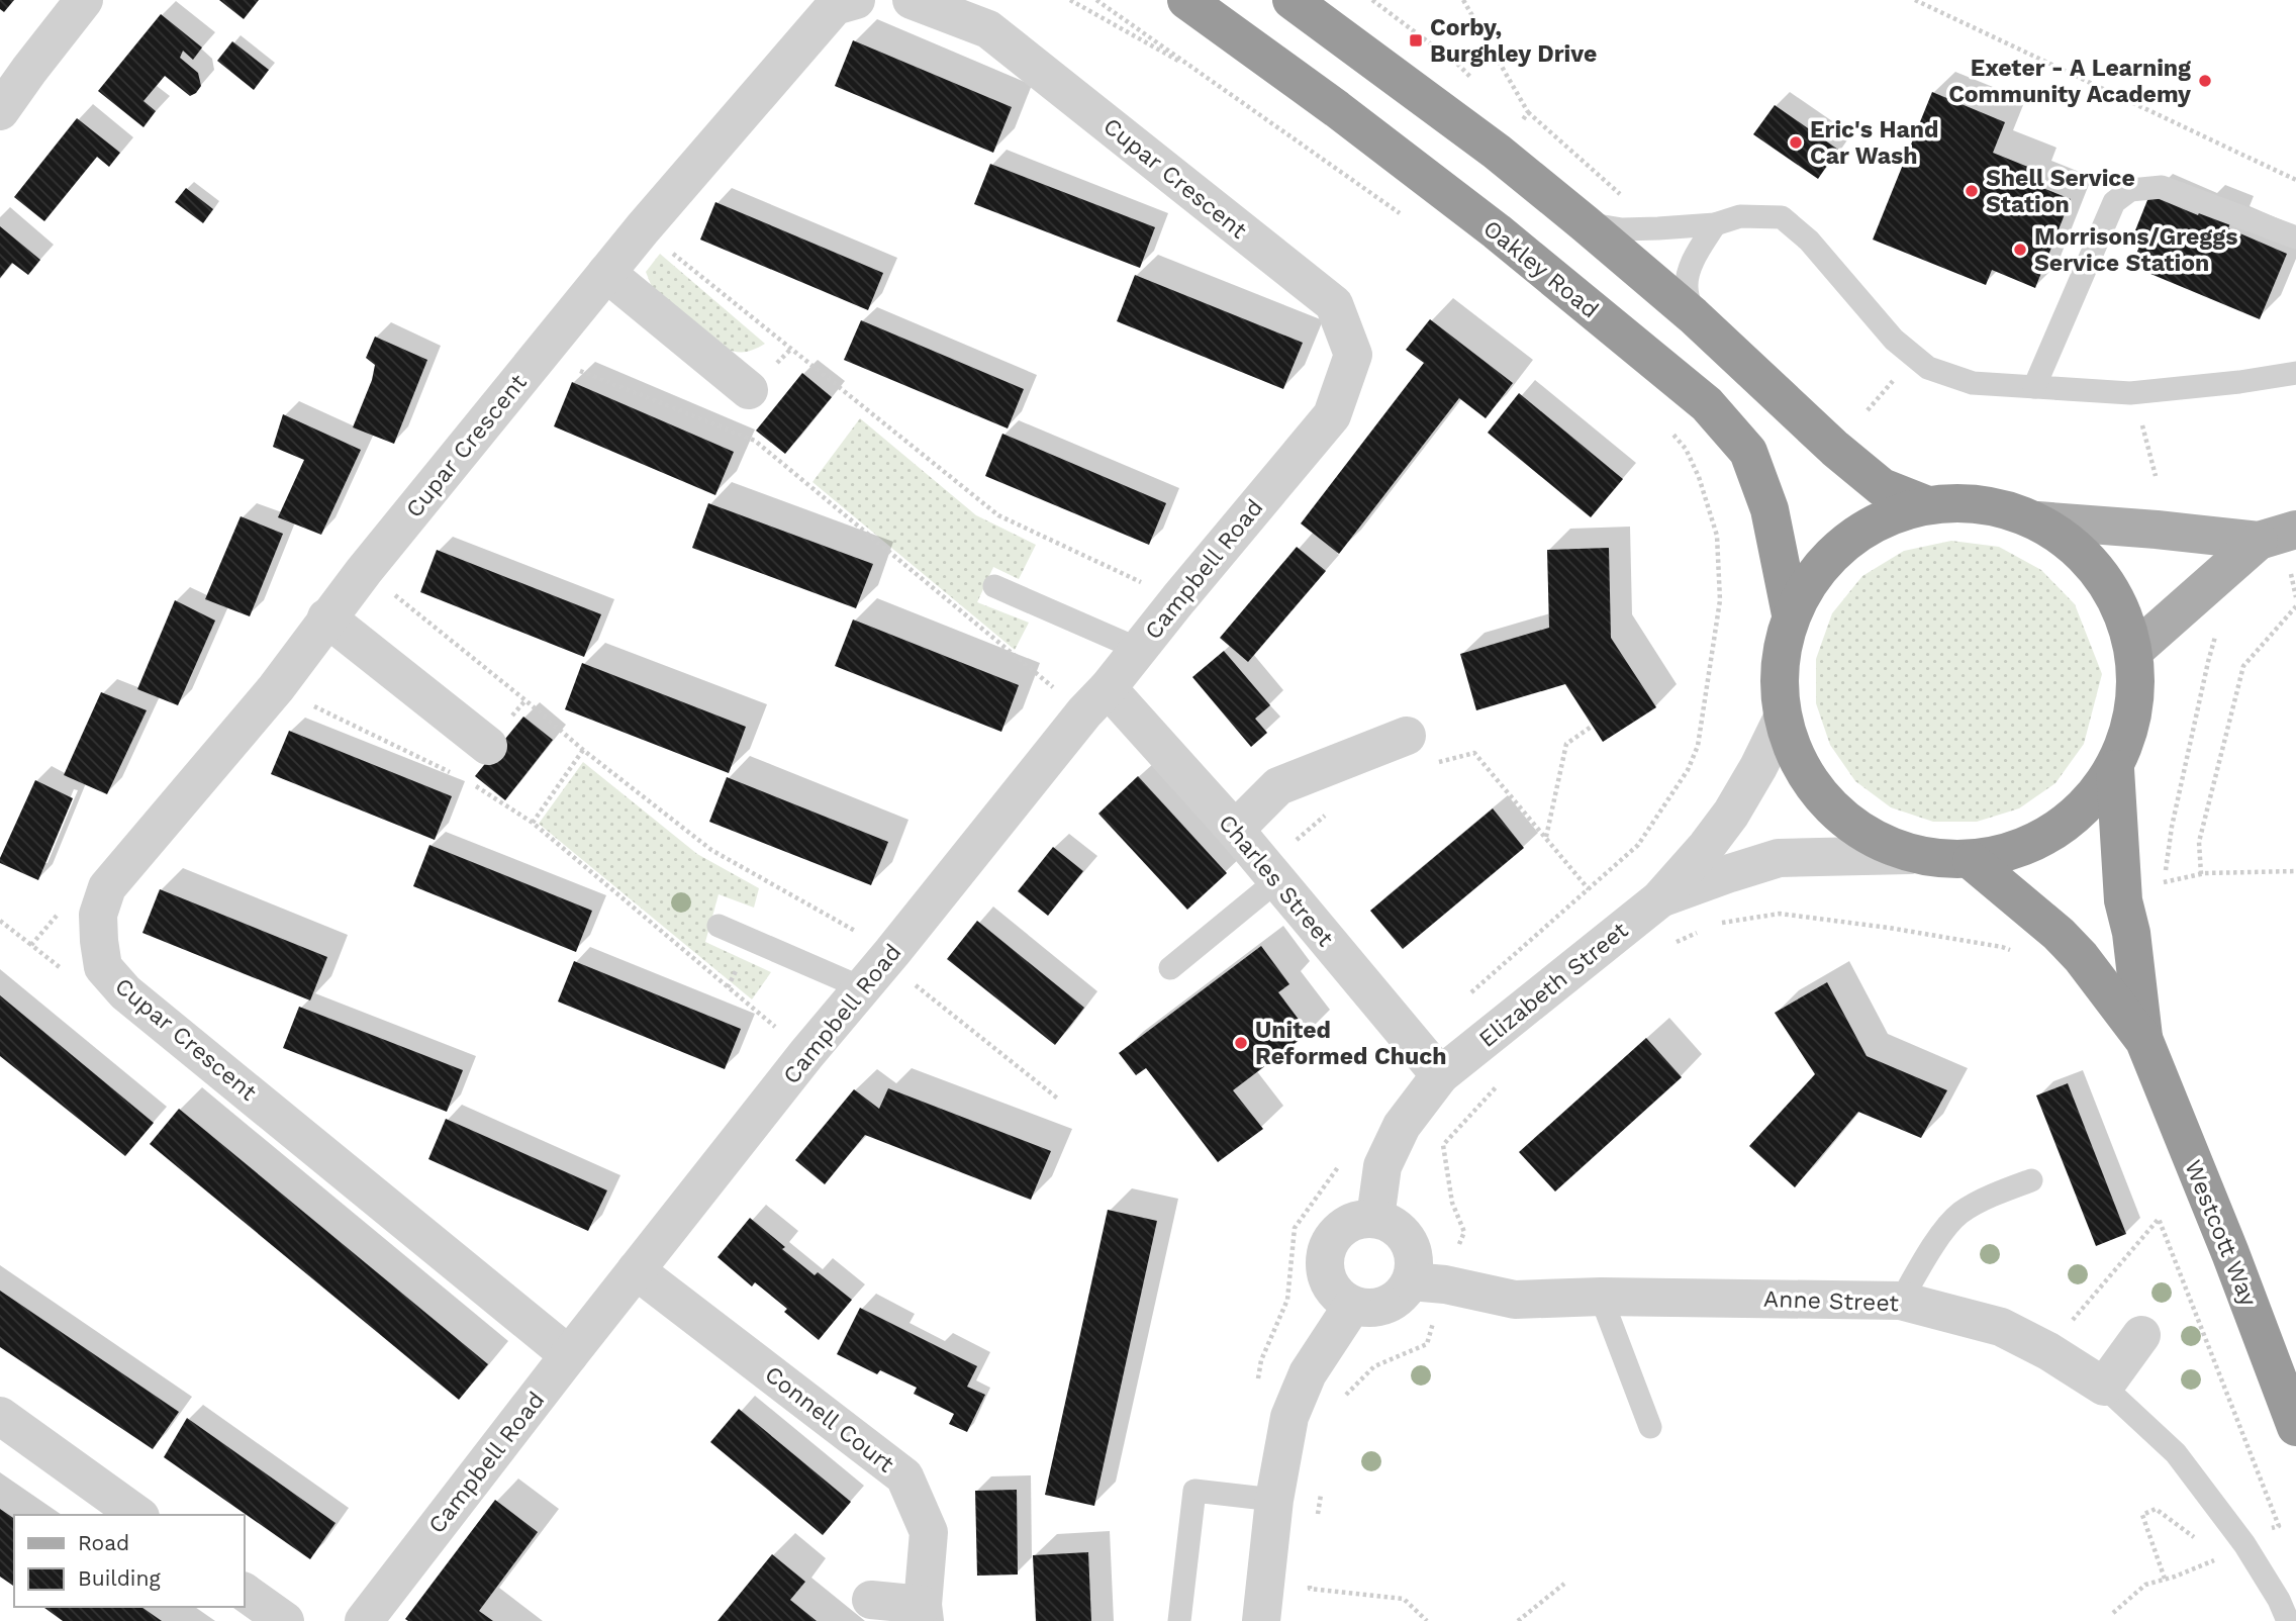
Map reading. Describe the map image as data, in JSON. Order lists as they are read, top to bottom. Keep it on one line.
{"streets":{"highway":["Oakley Road","Westcott Way"],"street":["Cupar Crescent","Campbell Road","Charles Street","Elizabeth Street","Anne Street","Connell Court"]},"crossings":[["Cupar Crescent","Campbell Road"],["Campbell Road","Charles Street"],["Campbell Road","Connell Court"],["Charles Street","Elizabeth Street"],["Elizabeth Street","Anne Street"]],"places":{"transit":["Corby, Burghley Drive"],"other":["Exeter - A Learning Community Academy","Eric's Hand Car Wash","Shell Service Station","Morrisons/Greggs Service Station","United Reformed Chuch"]},"legend":["Road","Building"]}
